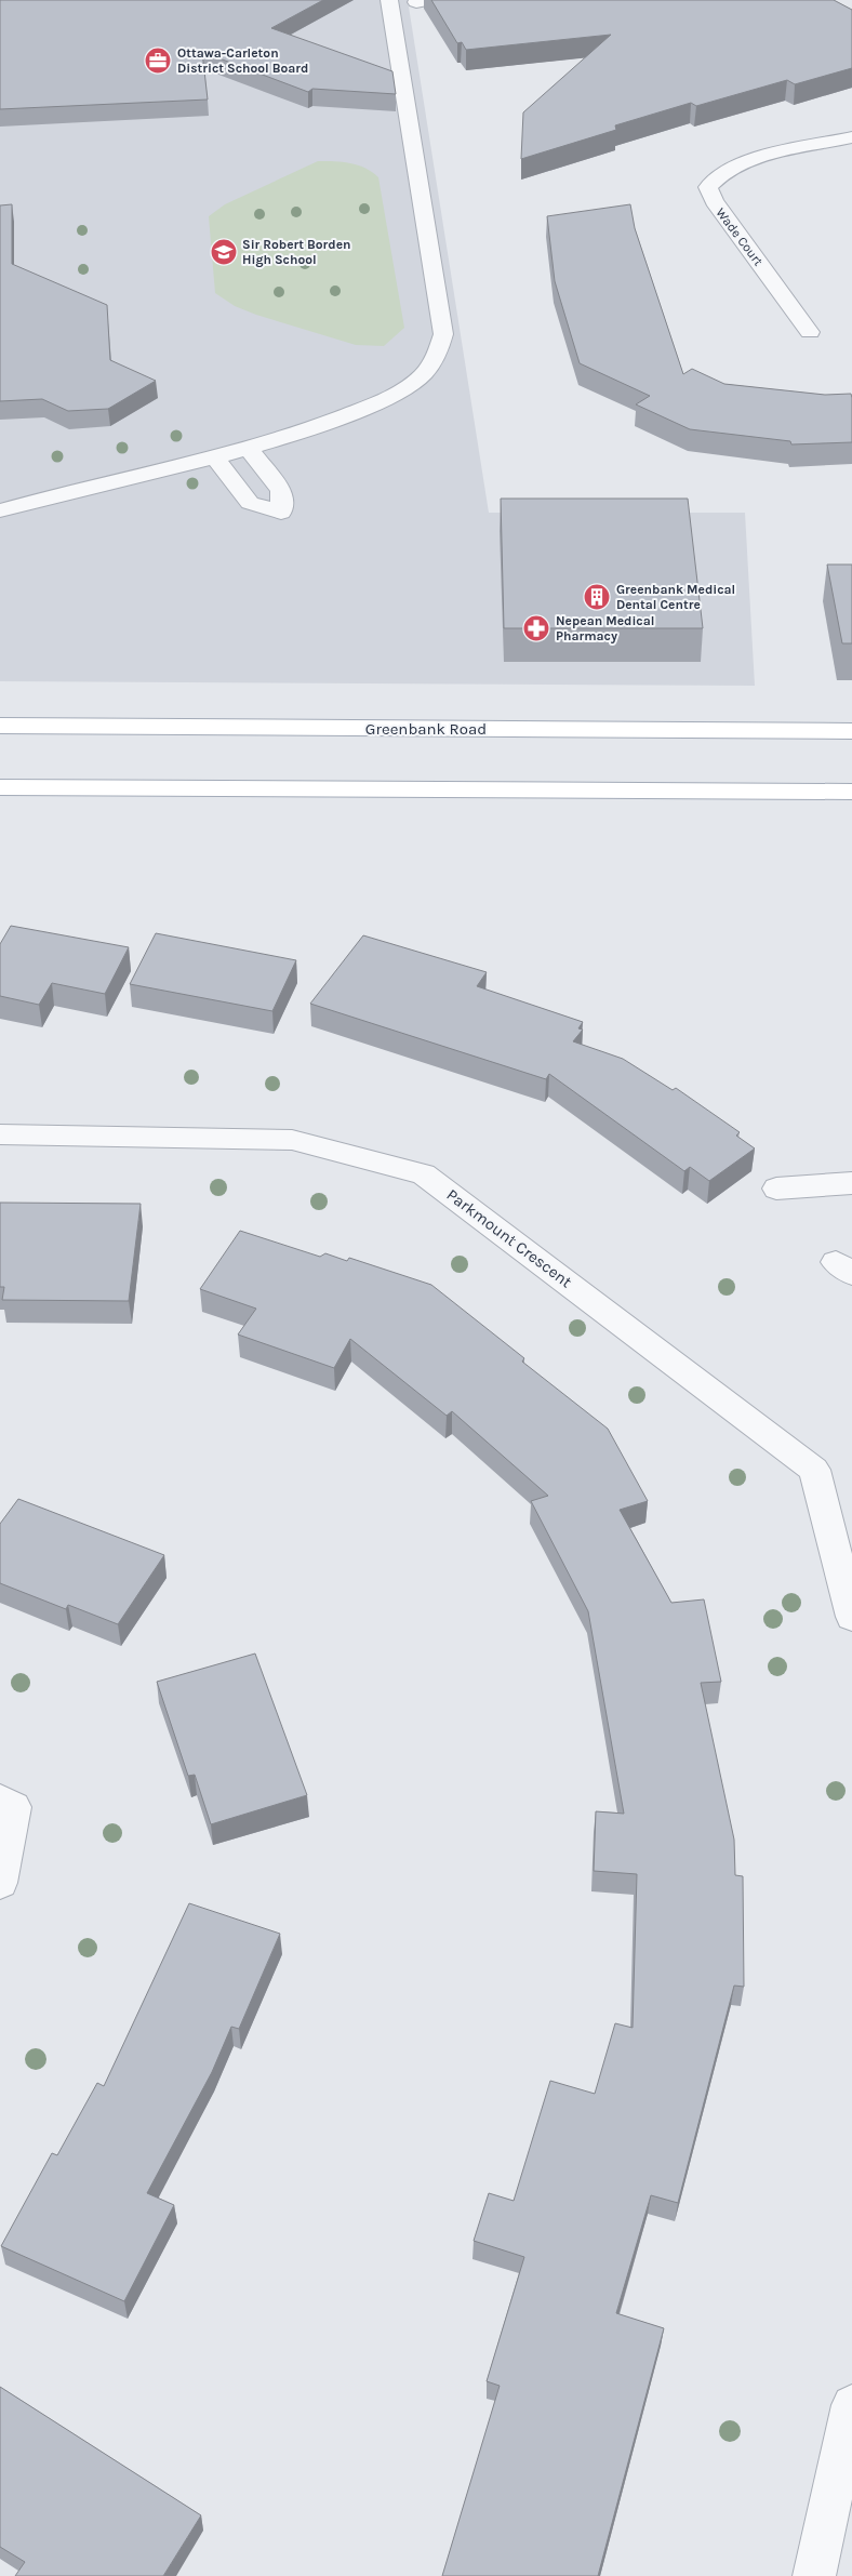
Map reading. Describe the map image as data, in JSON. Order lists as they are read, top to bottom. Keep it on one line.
{"streets":{"main road":["Greenbank Road"],"street":["Wade Court","Parkmount Crescent"]},"places":{"office":["Ottawa-Carleton District School Board"],"school or university":["Sir Robert Borden High School"],"building":["Greenbank Medical Dental Centre"],"pharmacy":["Nepean Medical Pharmacy"]}}
